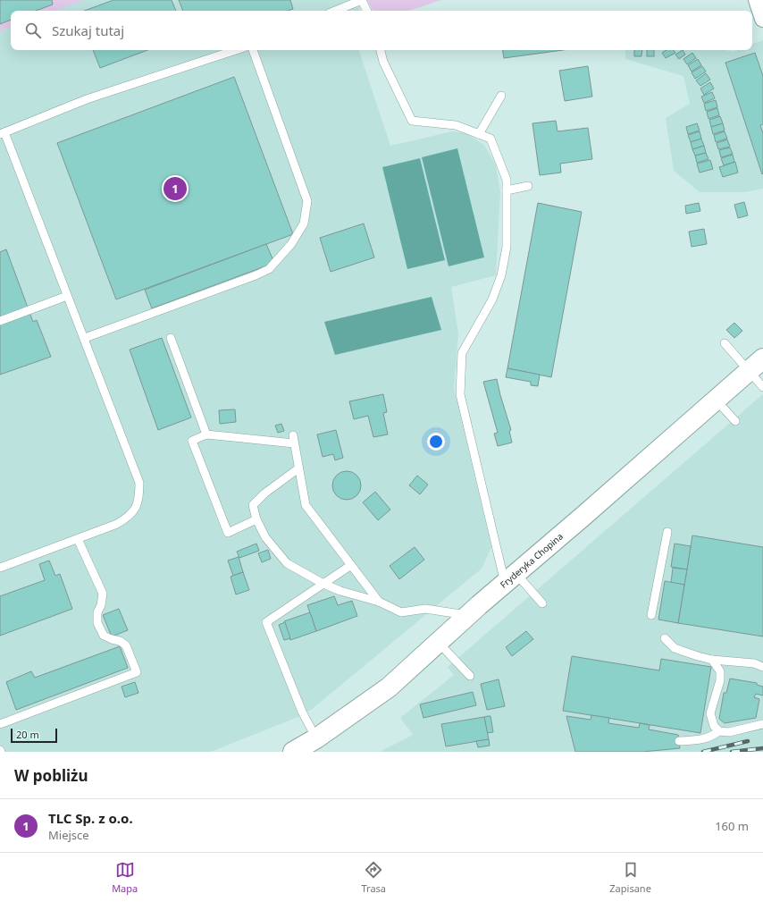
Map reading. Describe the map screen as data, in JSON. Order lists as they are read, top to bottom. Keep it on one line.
{"streets":{"street":["Fryderyka Chopina"]},"scale_bar":"20 m","page":{"search":"Szukaj tutaj","pins":"1","scale":"20 m","heading":"W pobliżu","list":[{"mark":"1","name":"TLC Sp. z o.o.","note":"Miejsce","value":"160 m"}],"nav":["Mapa","Trasa","Zapisane"]}}
